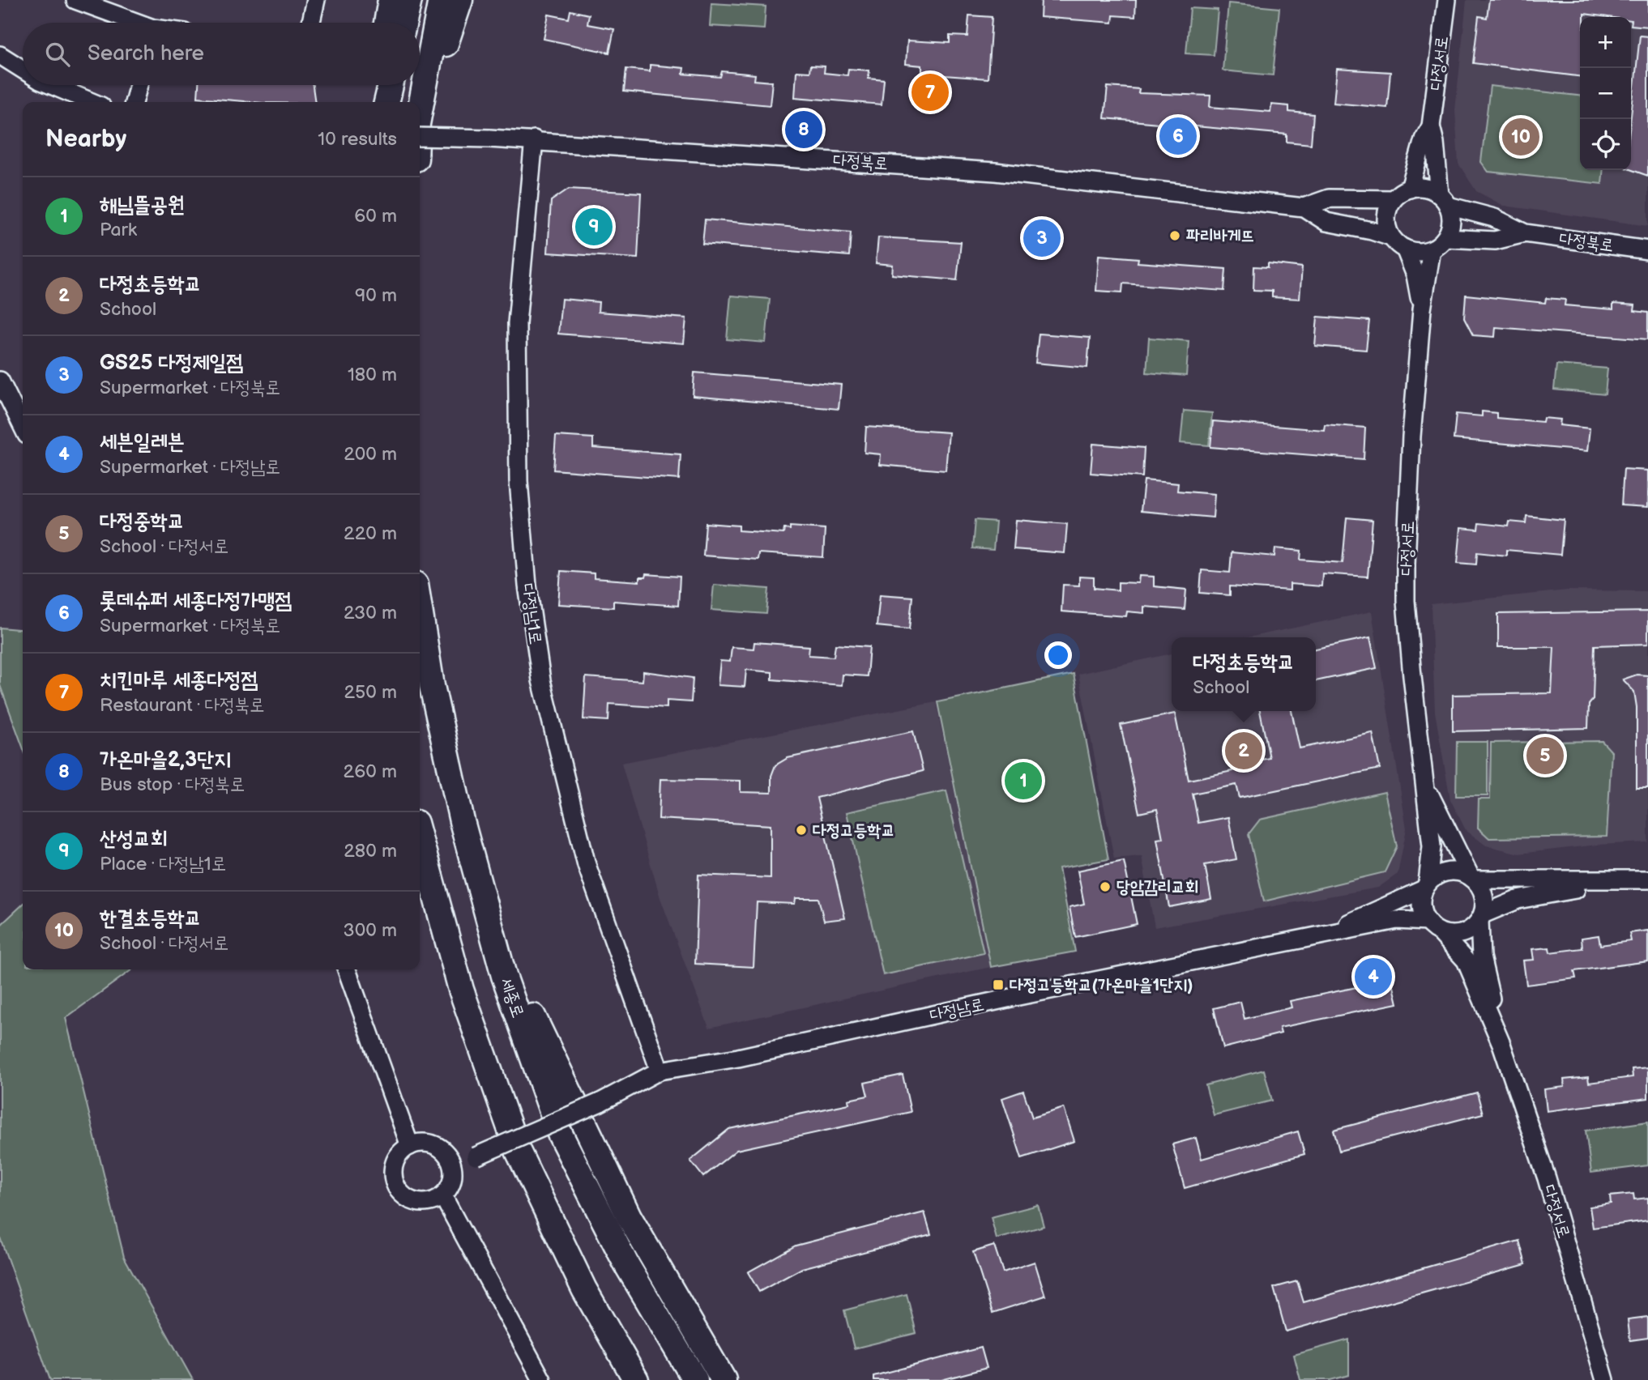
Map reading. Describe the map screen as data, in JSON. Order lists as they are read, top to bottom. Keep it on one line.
{"streets":{"highway":["세종로"],"street":["다정서로","다정북로","다정남1로","다정남로"]},"crossings":[["다정북로","다정남1로"],["다정남1로","다정남로"]],"places":{"other":["파리바게뜨","다정고등학교","당암감리교회"],"transit":["다정고등학교(가온마을1단지)"]},"page":{"map_buttons":["+","−"],"search":"Search here","pins":["7","8","6","10","9","3","2","5","1","4"],"heading":["Nearby","10 results"],"list":[{"mark":"1","name":"해님뜰공원","note":"Park","value":"60 m"},{"mark":"2","name":"다정초등학교","note":"School","value":"90 m"},{"mark":"3","name":"GS25 다정제일점","note":"Supermarket · 다정북로","value":"180 m"},{"mark":"4","name":"세븐일레븐","note":"Supermarket · 다정남로","value":"200 m"},{"mark":"5","name":"다정중학교","note":"School · 다정서로","value":"220 m"},{"mark":"6","name":"롯데슈퍼 세종다정가맹점","note":"Supermarket · 다정북로","value":"230 m"},{"mark":"7","name":"치킨마루 세종다정점","note":"Restaurant · 다정북로","value":"250 m"},{"mark":"8","name":"가온마을2,3단지","note":"Bus stop · 다정북로","value":"260 m"},{"mark":"9","name":"산성교회","note":"Place · 다정남1로","value":"280 m"},{"mark":"10","name":"한결초등학교","note":"School · 다정서로","value":"300 m"}],"popup":["다정초등학교","School"]}}
